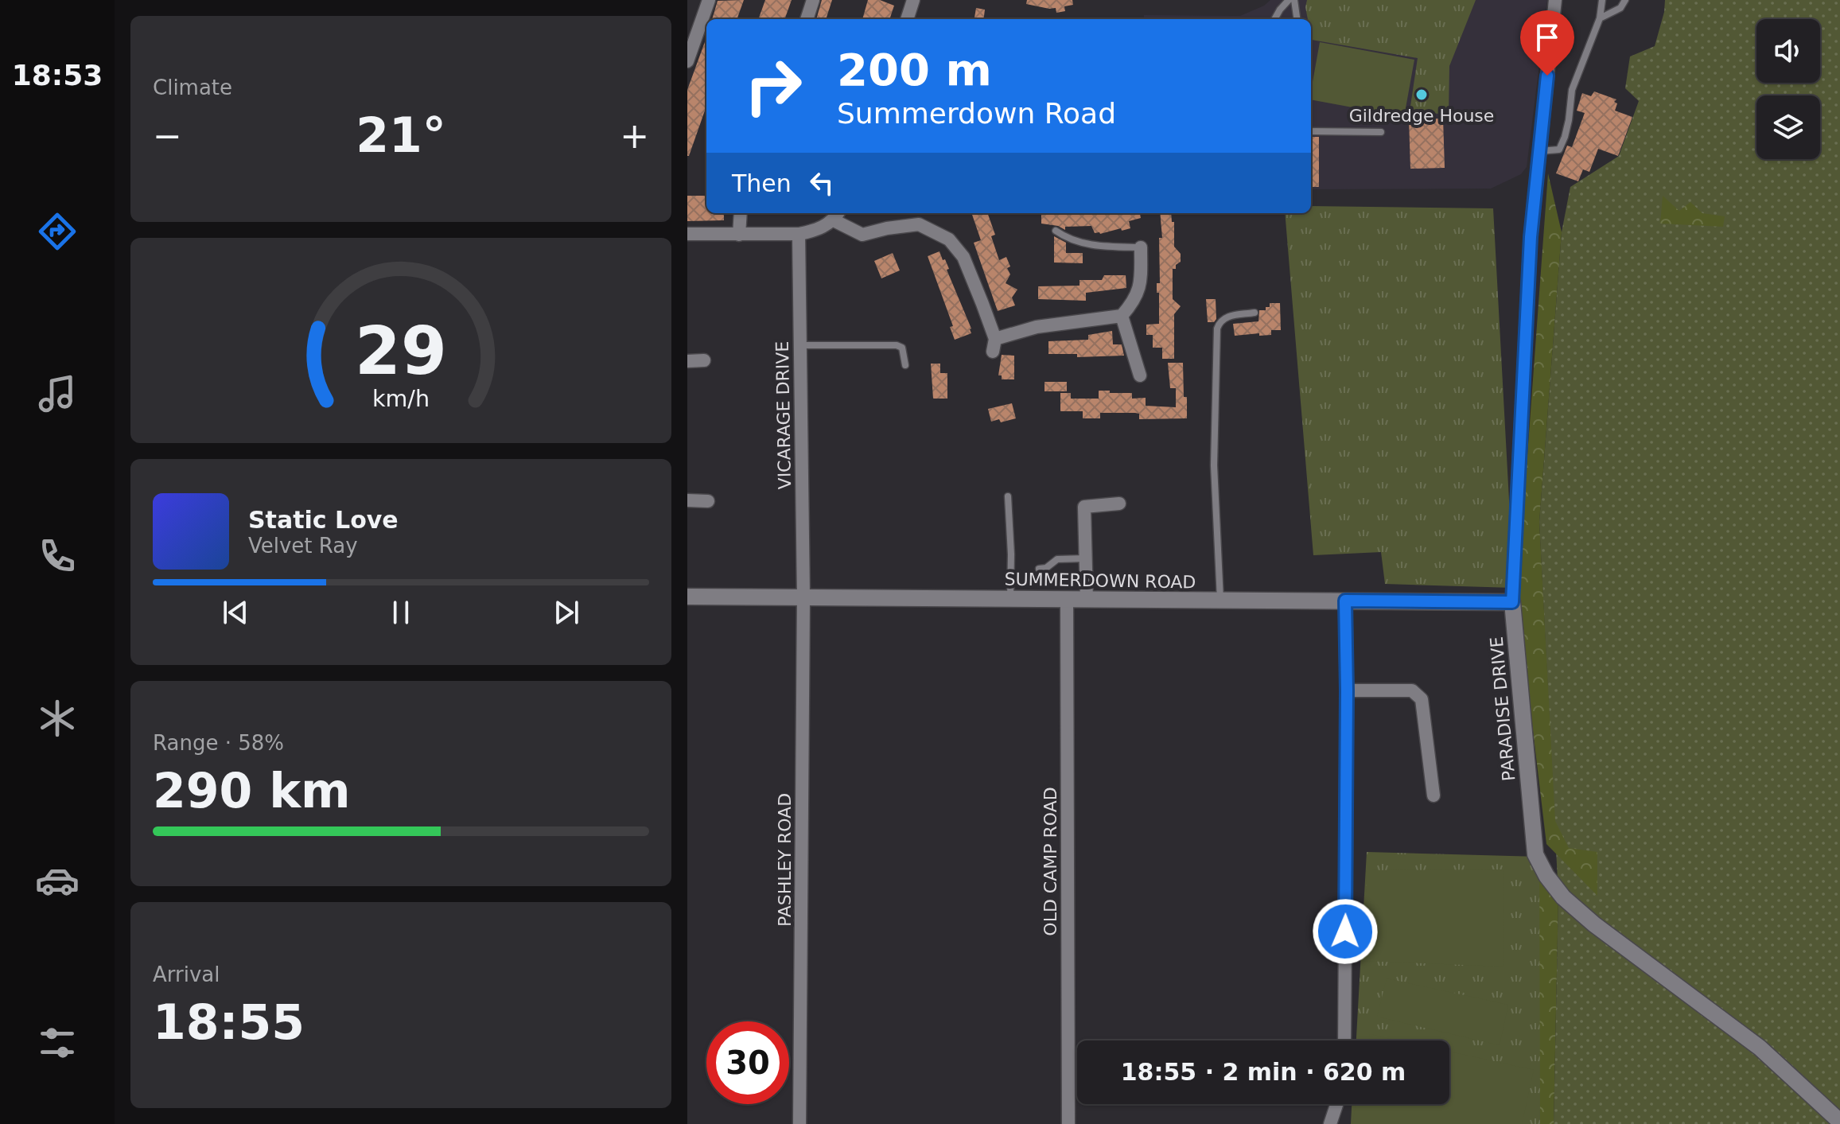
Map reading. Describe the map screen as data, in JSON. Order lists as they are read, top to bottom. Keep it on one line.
{"streets":{"street":["VICARAGE DRIVE","SUMMERDOWN ROAD","PARADISE DRIVE","PASHLEY ROAD","OLD CAMP ROAD"]},"crossings":[["VICARAGE DRIVE","SUMMERDOWN ROAD"],["VICARAGE DRIVE","PASHLEY ROAD"],["SUMMERDOWN ROAD","PARADISE DRIVE"],["SUMMERDOWN ROAD","PASHLEY ROAD"],["SUMMERDOWN ROAD","OLD CAMP ROAD"]],"places":["Gildredge House"],"page":{"tabs":"18:53","tile":["Climate",["Range · 58%","290 km"],["Arrival","18:55"]],"turn":["200 m","Summerdown Road"],"heat":["−","21°","+"],"then":"Then","song":["Static Love","Velvet Ray"],"limit":"30","trip":"18:55 · 2 min · 620 m","gauge":["29","km/h"]}}
